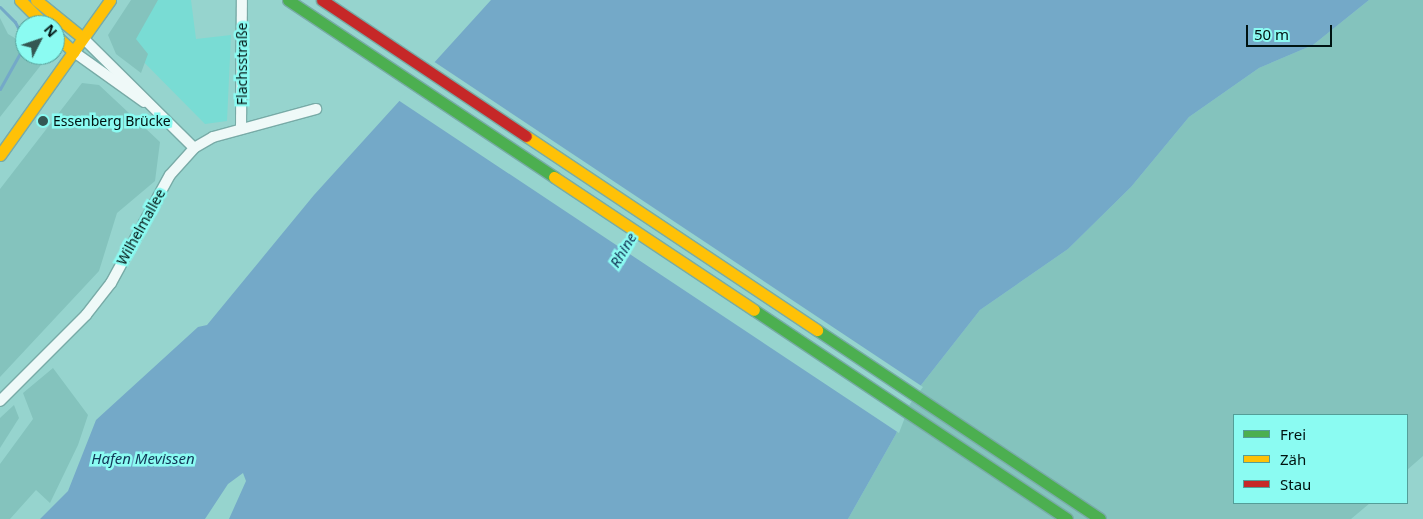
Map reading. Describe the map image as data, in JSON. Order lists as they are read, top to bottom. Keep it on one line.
{"streets":{"street":["Flachsstraße","Wilhelmallee"]},"crossings":[["Flachsstraße","Wilhelmallee"]],"water":["Rhine","Hafen Mevissen"],"places":["Essenberg Brücke"],"legend":["Frei","Zäh","Stau"],"scale_bar":"50 m","north":"top right"}
